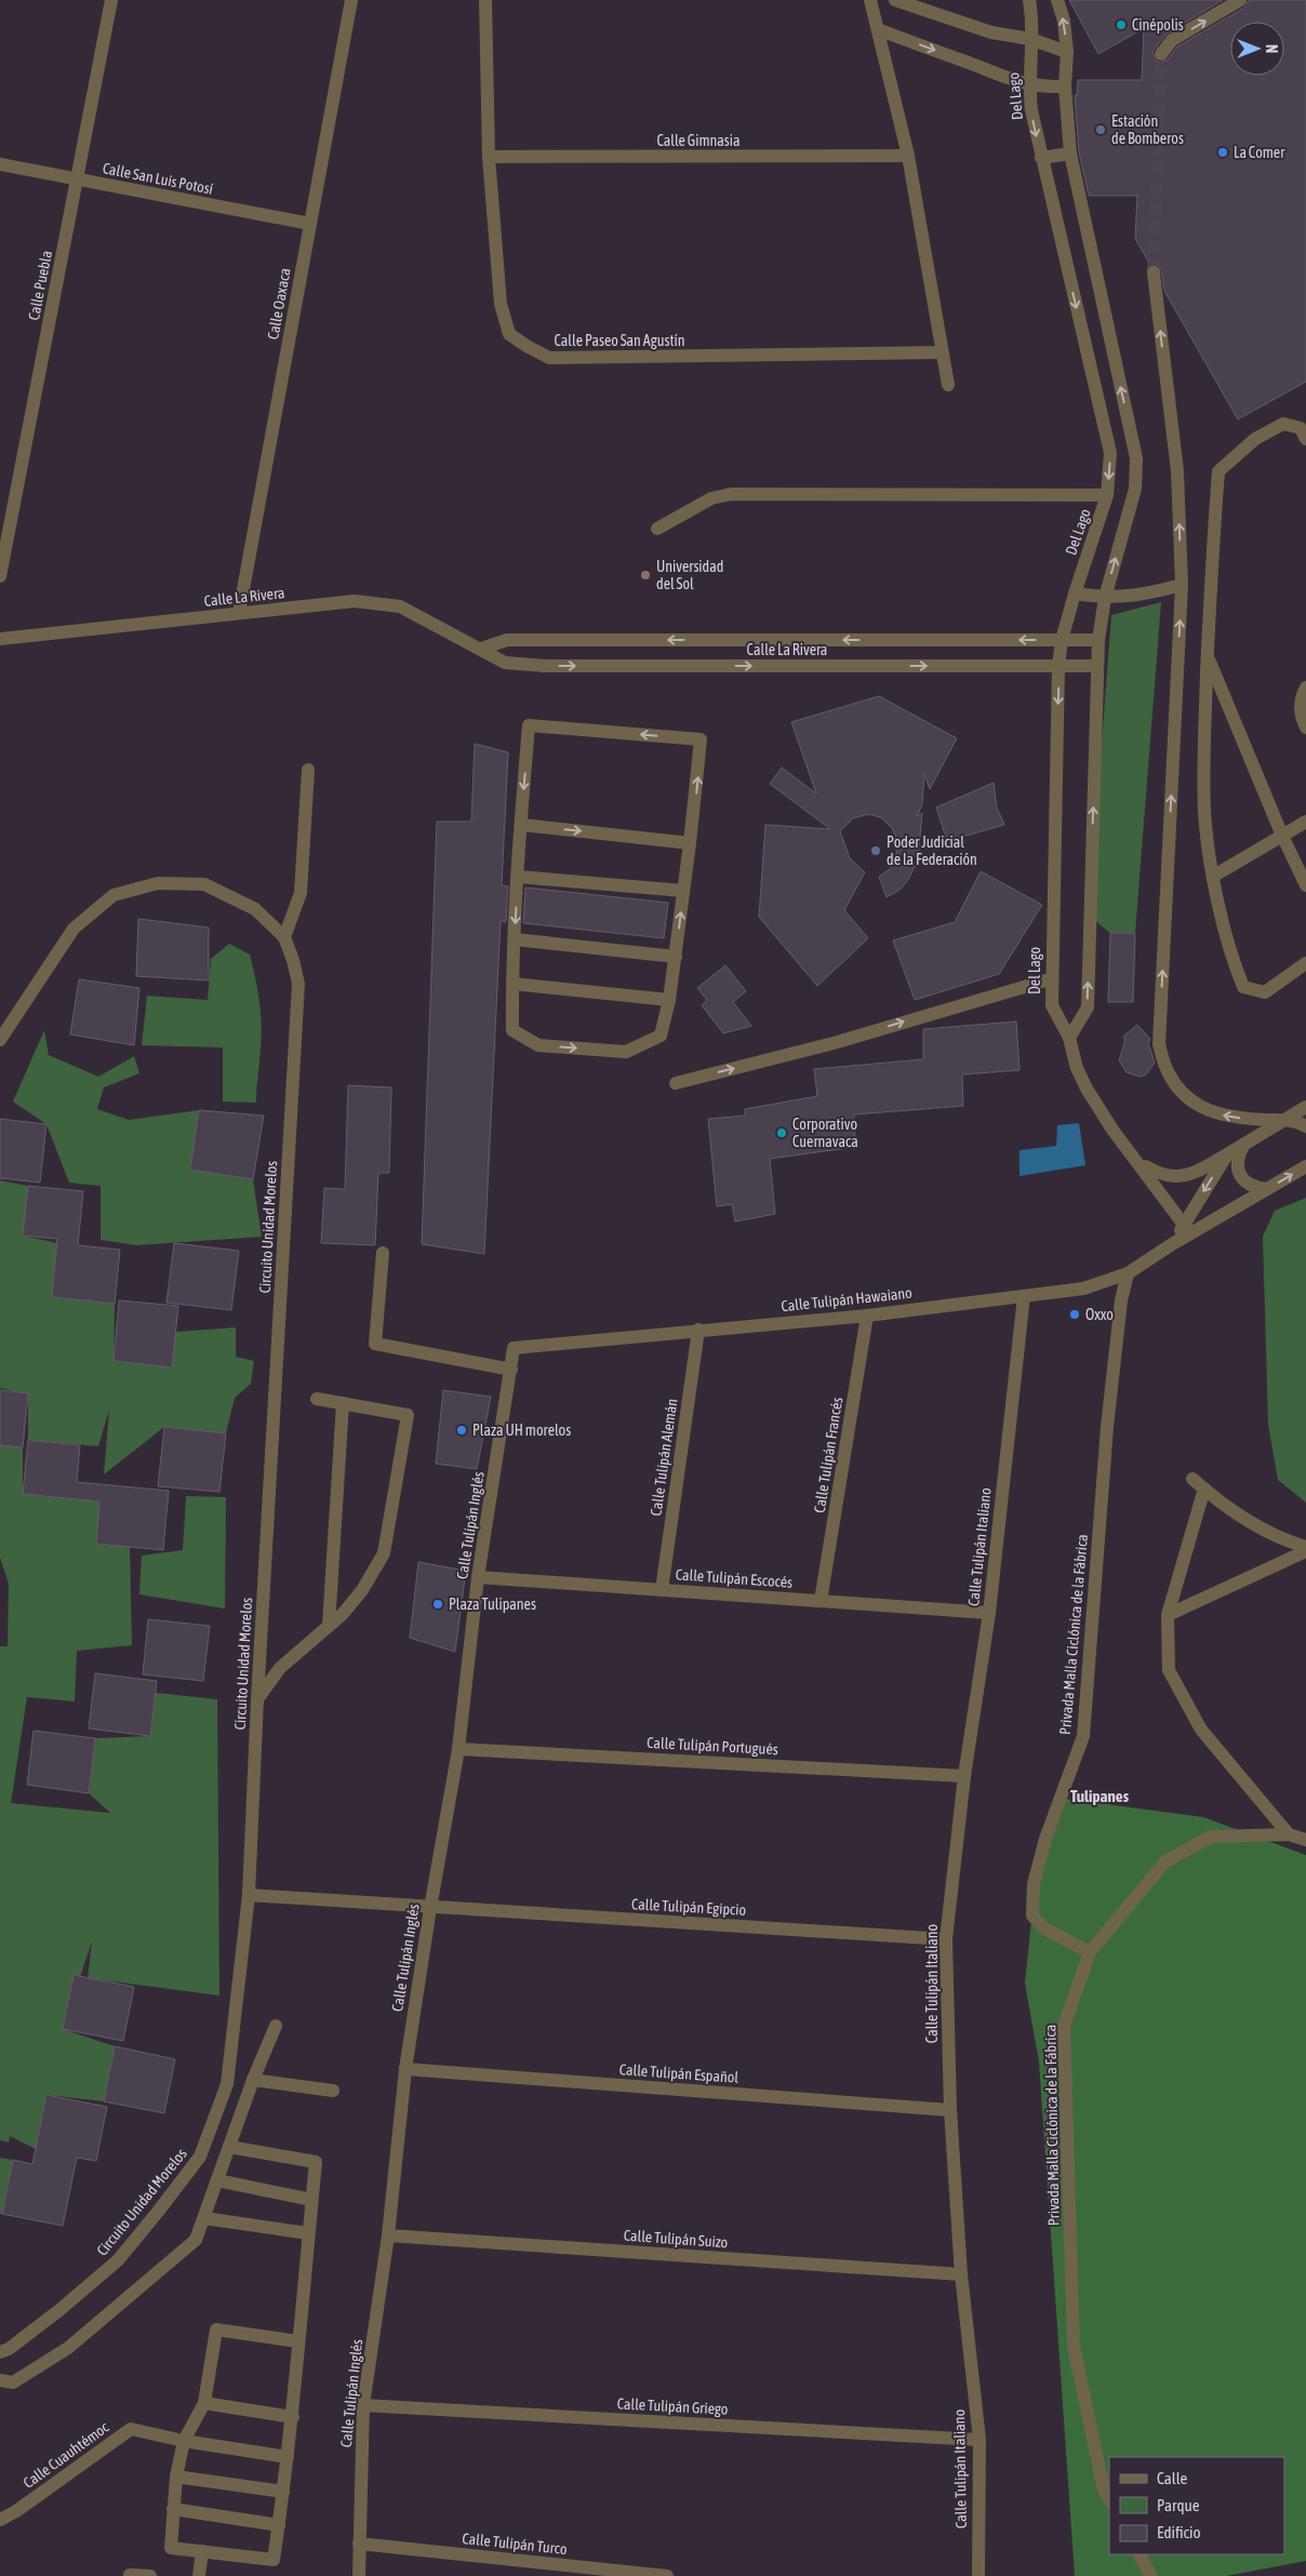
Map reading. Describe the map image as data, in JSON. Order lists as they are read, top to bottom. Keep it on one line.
{"streets":{"street":["Del Lago","Calle Gimnasia","Calle San Luis Potosí","Calle Puebla","Calle Oaxaca","Calle Paseo San Agustín","Calle La Rivera","Circuito Unidad Morelos","Calle Tulipán Hawaiano","Calle Tulipán Francés","Calle Tulipán Alemán","Calle Tulipán Inglés","Calle Tulipán Italiano","Calle Tulipán Escocés","Privada Malla Ciclónica de la Fábrica","Calle Tulipán Portugués","Calle Tulipán Egipcio","Calle Tulipán Español","Calle Tulipán Suizo","Calle Tulipán Griego","Calle Cuauhtémoc","Calle Tulipán Turco"]},"crossings":[["Del Lago","Calle La Rivera"],["Del Lago","Calle Tulipán Hawaiano"],["Calle Gimnasia","Calle Paseo San Agustín"],["Calle San Luis Potosí","Calle Puebla"],["Calle San Luis Potosí","Calle Oaxaca"],["Calle Oaxaca","Calle La Rivera"],["Calle Tulipán Hawaiano","Calle Tulipán Francés"],["Calle Tulipán Hawaiano","Calle Tulipán Alemán"],["Calle Tulipán Hawaiano","Calle Tulipán Inglés"],["Calle Tulipán Hawaiano","Calle Tulipán Italiano"],["Calle Tulipán Hawaiano","Privada Malla Ciclónica de la Fábrica"],["Calle Tulipán Francés","Calle Tulipán Escocés"],["Calle Tulipán Alemán","Calle Tulipán Escocés"],["Calle Tulipán Inglés","Calle Tulipán Escocés"],["Calle Tulipán Inglés","Calle Tulipán Portugués"],["Calle Tulipán Inglés","Calle Tulipán Egipcio"],["Calle Tulipán Inglés","Calle Tulipán Español"],["Calle Tulipán Inglés","Calle Tulipán Suizo"],["Calle Tulipán Inglés","Calle Tulipán Griego"],["Calle Tulipán Inglés","Calle Tulipán Turco"],["Calle Tulipán Italiano","Calle Tulipán Escocés"],["Calle Tulipán Italiano","Calle Tulipán Portugués"],["Calle Tulipán Italiano","Calle Tulipán Egipcio"],["Calle Tulipán Italiano","Calle Tulipán Español"],["Calle Tulipán Italiano","Calle Tulipán Suizo"],["Calle Tulipán Italiano","Calle Tulipán Griego"]],"districts":["Tulipanes"],"places":["Cinépolis","Estación de Bomberos","La Comer","Universidad del Sol","Poder Judicial de la Federación","Corporativo Cuernavaca","Oxxo","Plaza UH morelos","Plaza Tulipanes"],"legend":["Calle","Parque","Edificio"],"north":"right"}
